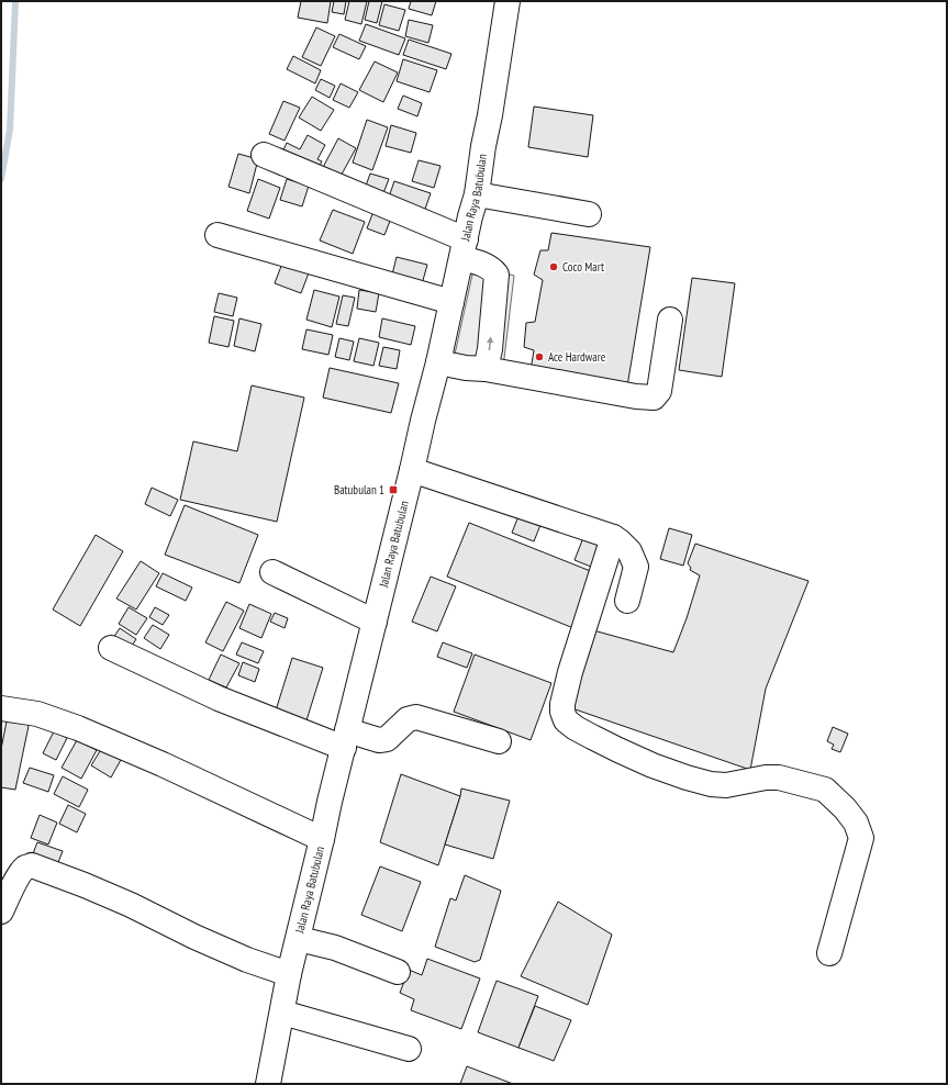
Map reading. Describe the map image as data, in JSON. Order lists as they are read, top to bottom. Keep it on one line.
{"streets":{"main road":["Jalan Raya Batubulan"]},"places":{"other":["Coco Mart","Ace Hardware"],"transit":["Batubulan 1"]}}
